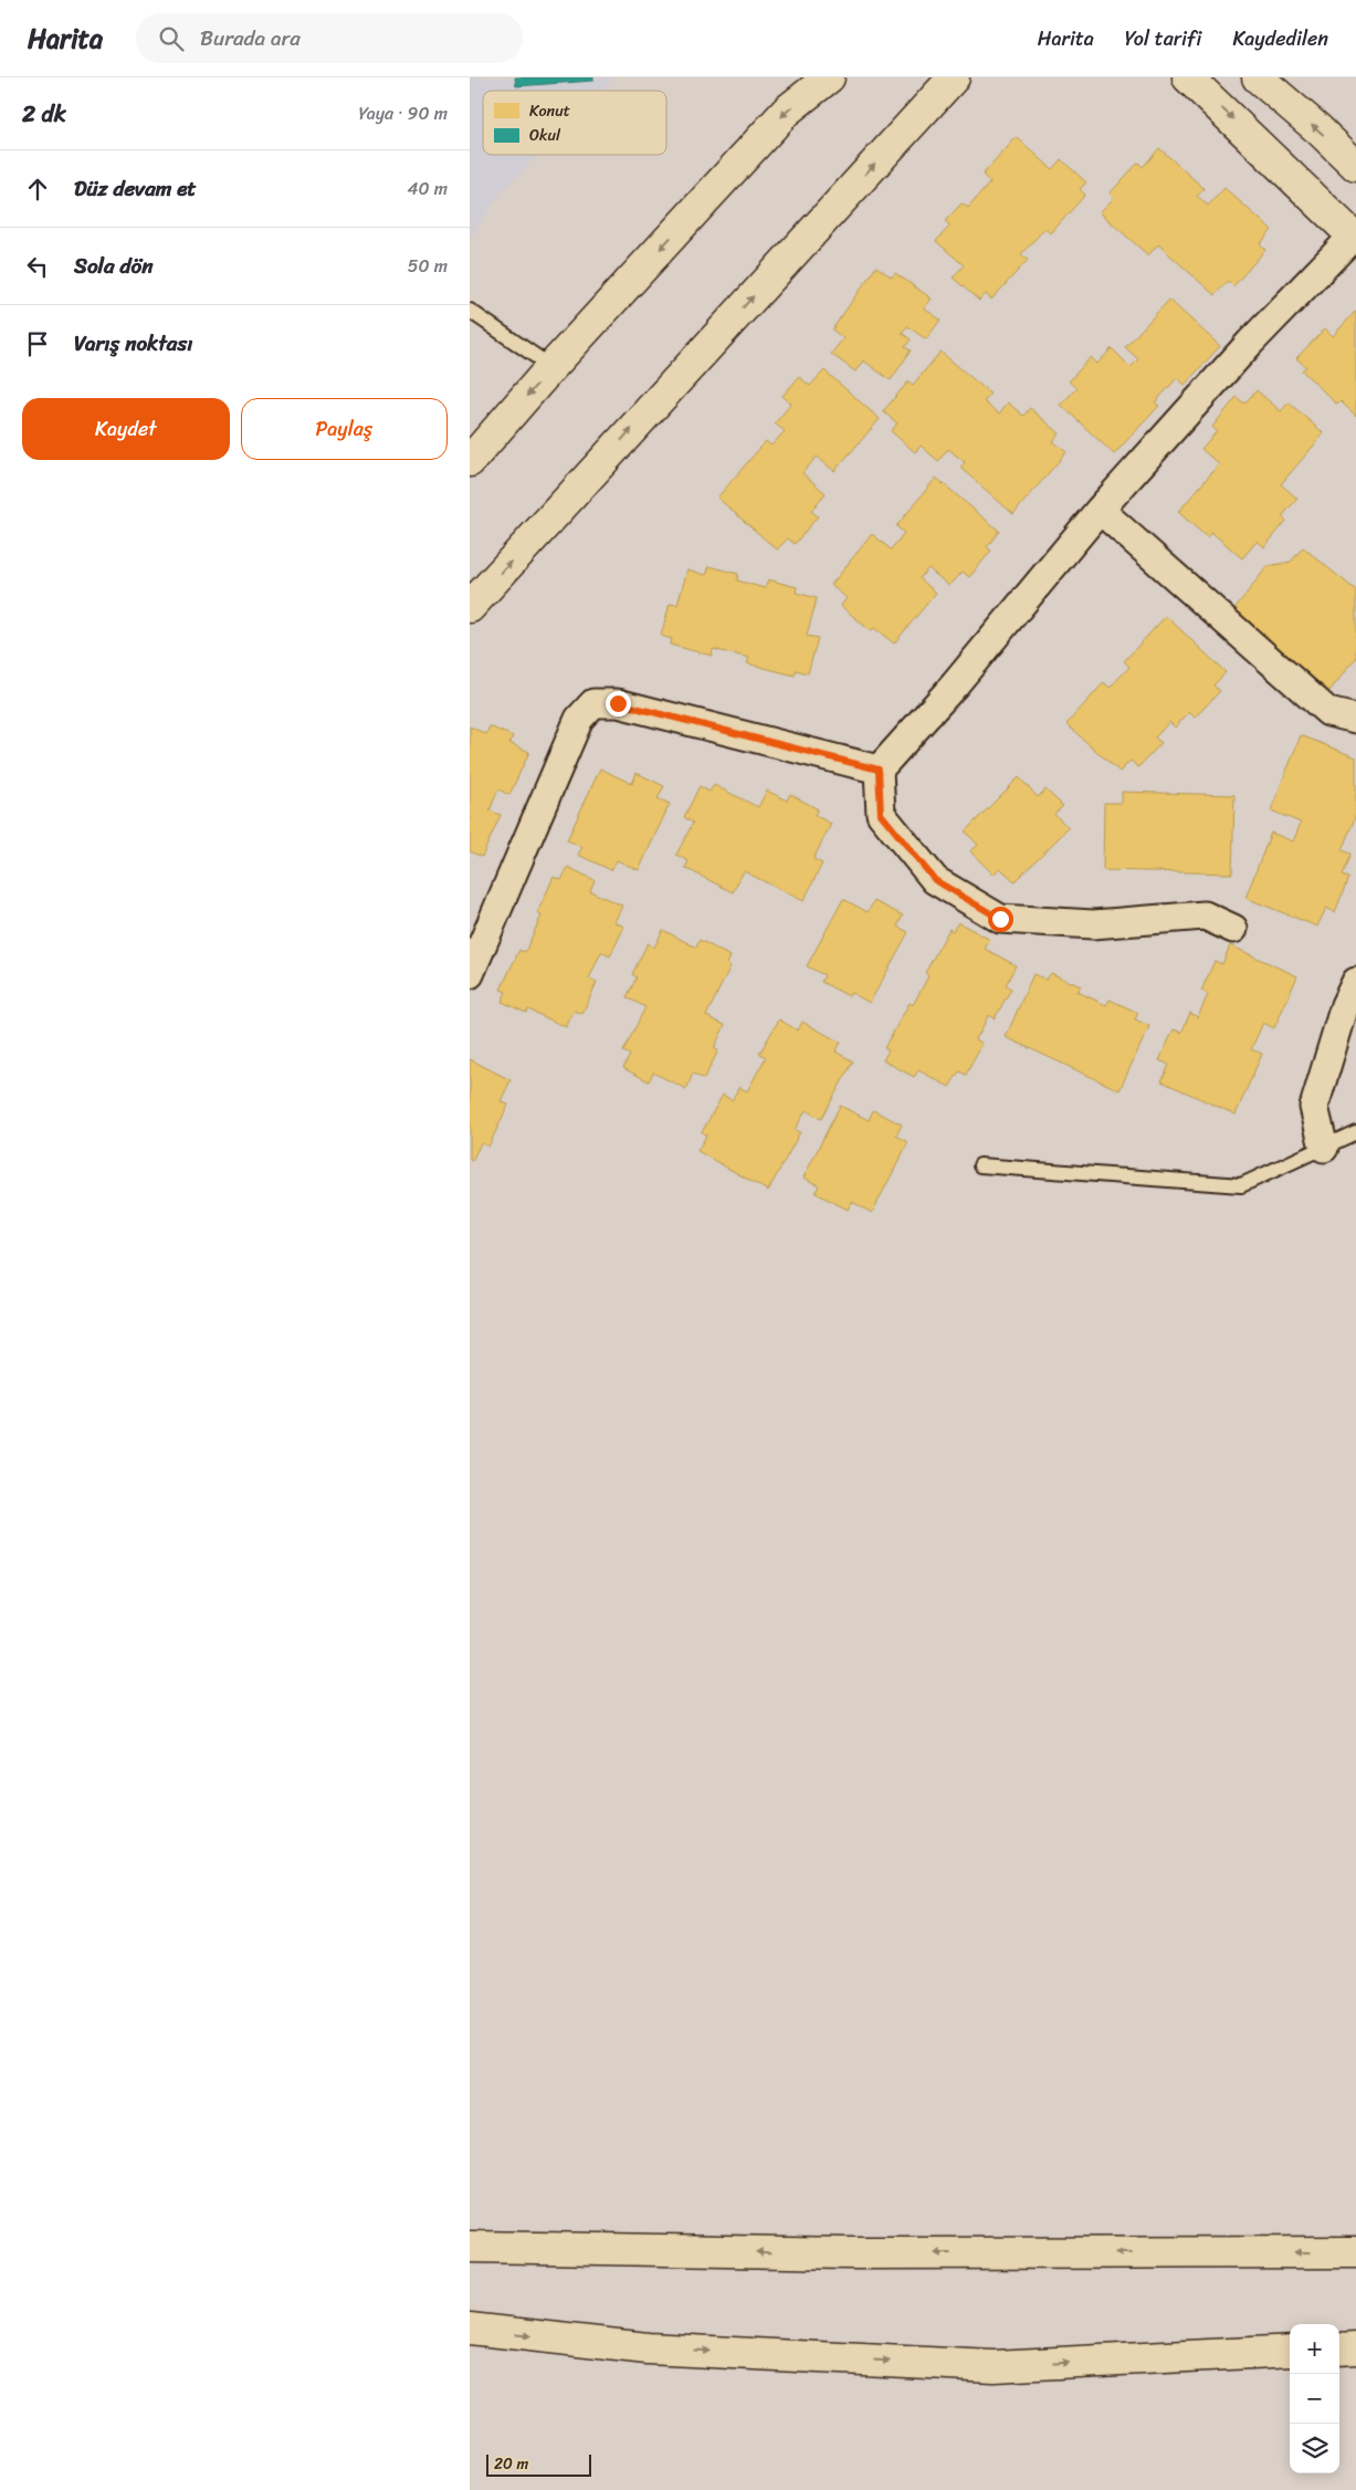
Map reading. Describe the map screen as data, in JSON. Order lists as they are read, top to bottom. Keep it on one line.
{"legend":["Konut","Okul"],"scale_bar":"20 m","page":{"header":"Harita","search":"Burada ara","nav":["Harita","Yol tarifi","Kaydedilen"],"heading":["2 dk","Yaya · 90 m"],"list":[["Düz devam et","40 m"],["Sola dön","50 m"],"Varış noktası"],"buttons":["Kaydet","Paylaş"],"map_buttons":["+","−"],"scale":"20 m"}}
